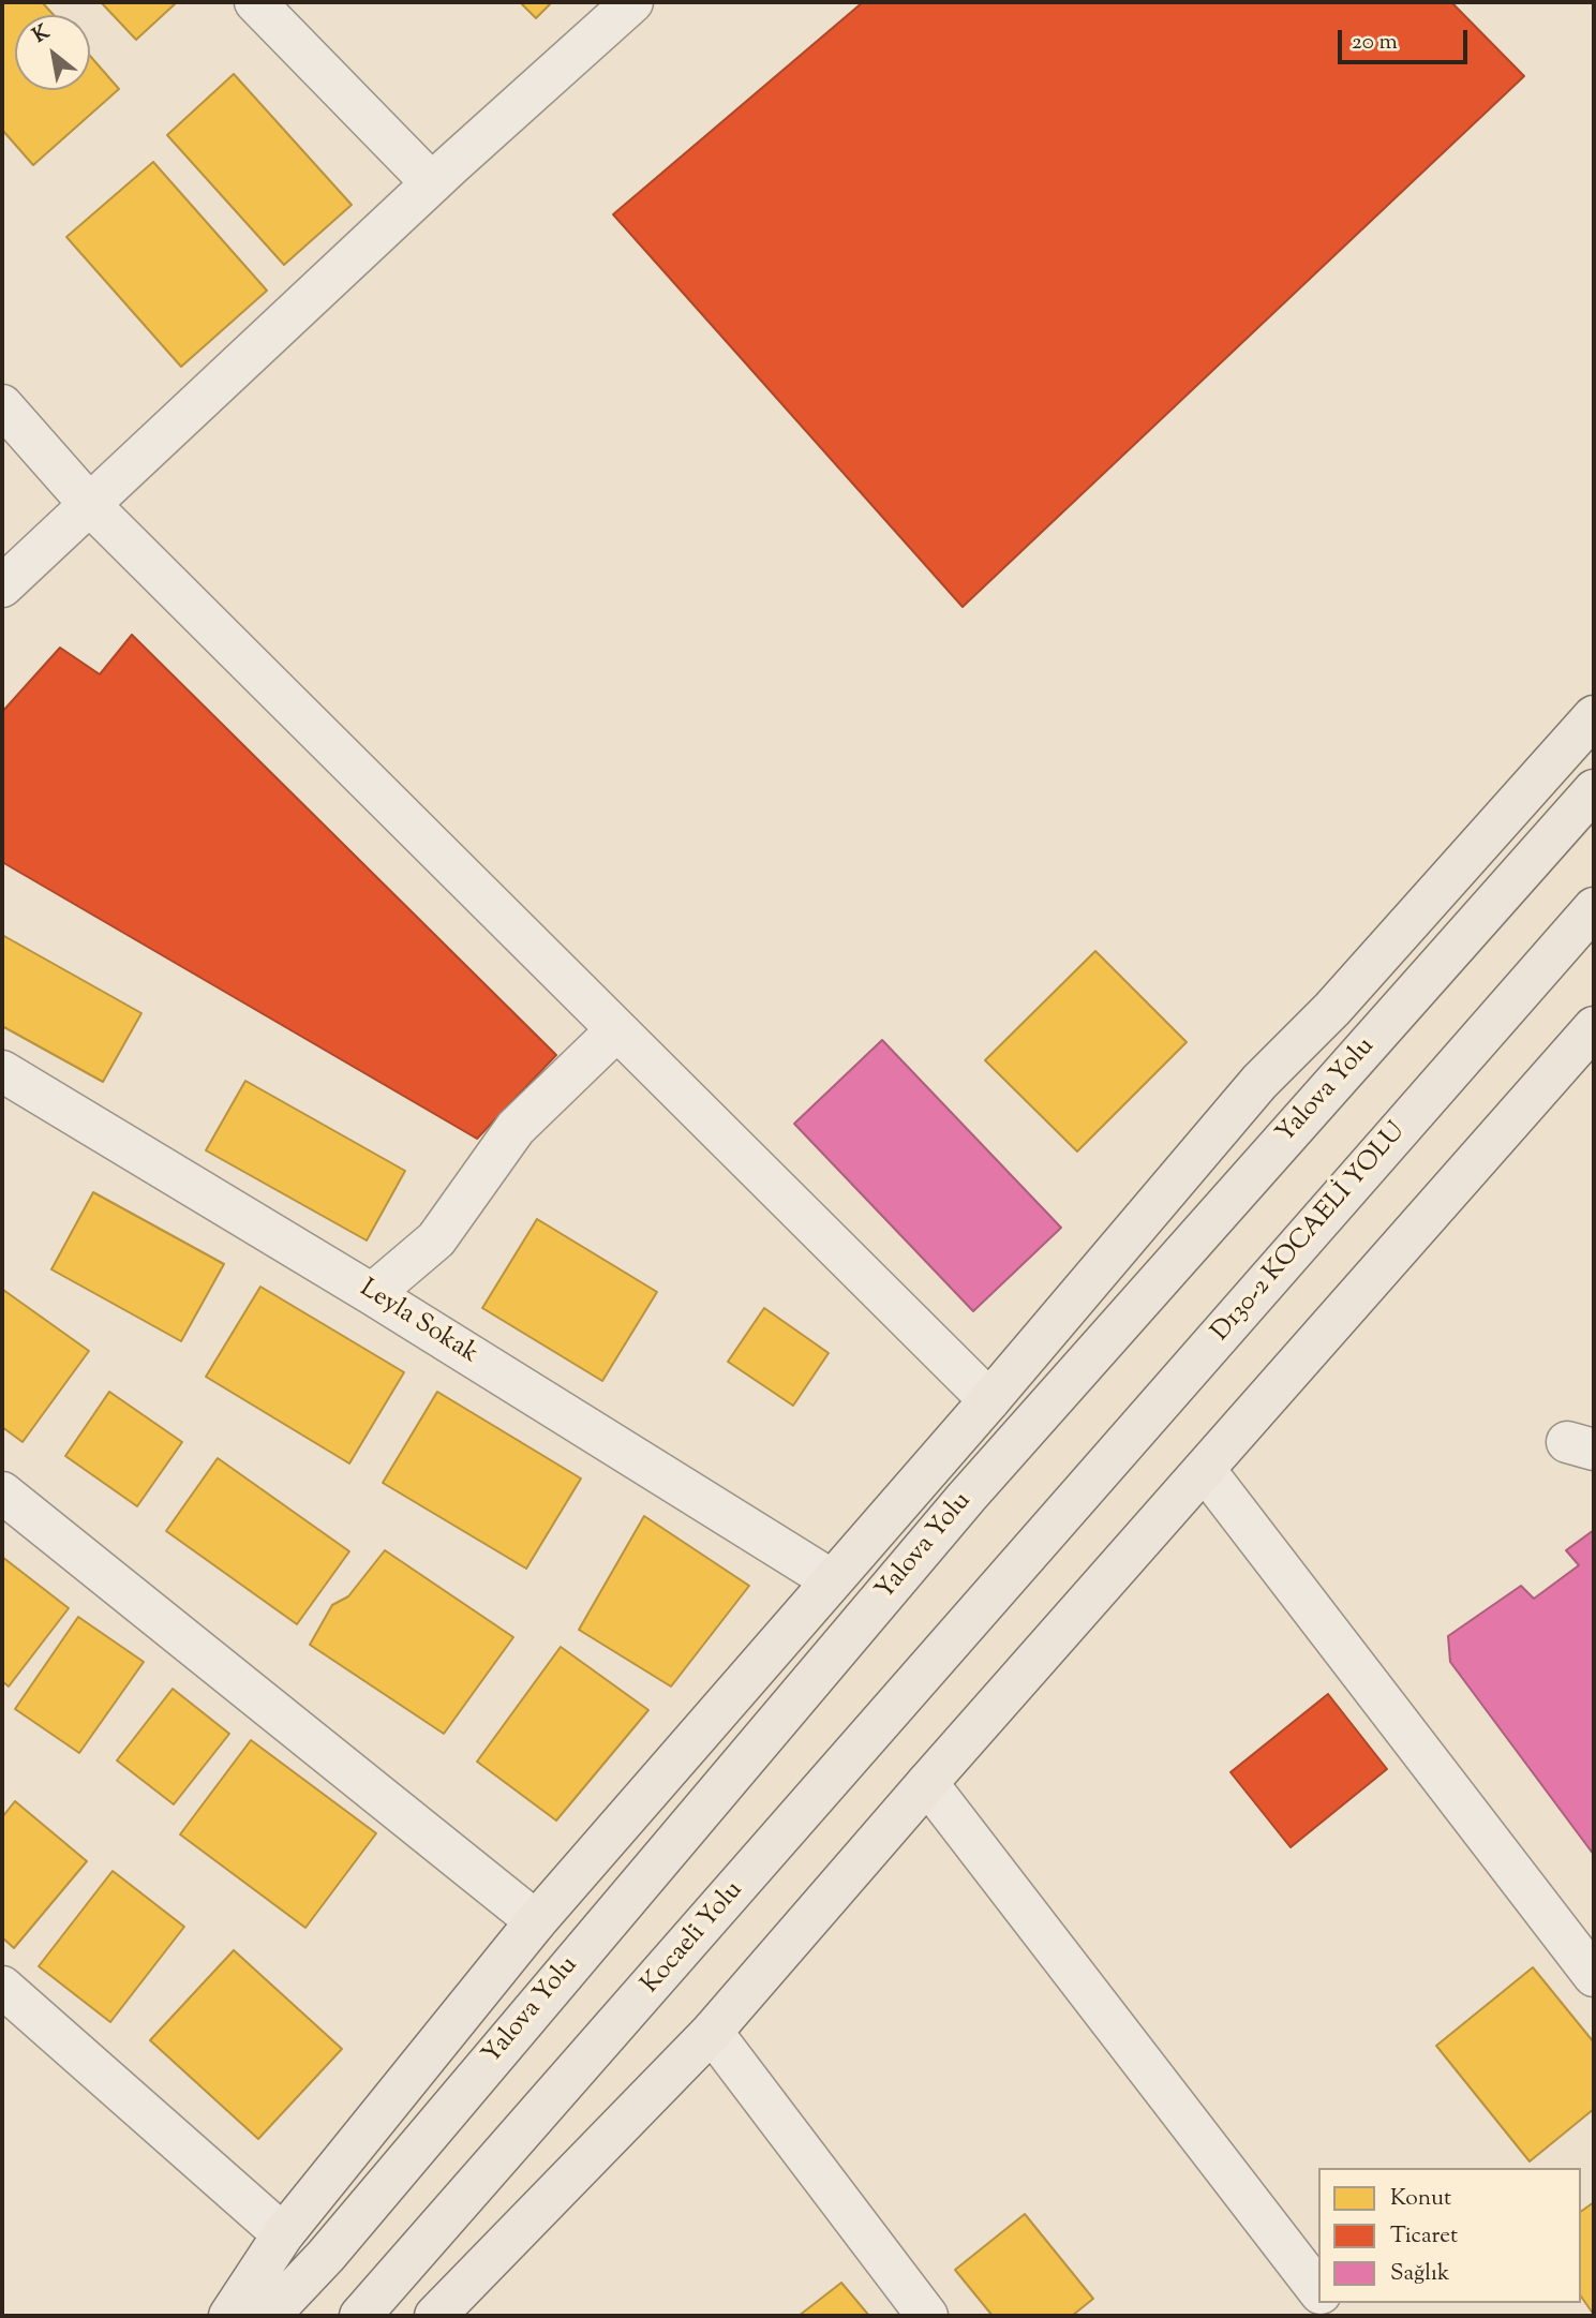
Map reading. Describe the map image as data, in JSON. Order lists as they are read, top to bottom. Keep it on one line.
{"streets":{"highway":["Yalova Yolu","D130-2 KOCAELİ YOLU","Kocaeli̇ Yolu"],"street":["Leyla Sokak"]},"crossings":[["D130-2 KOCAELİ YOLU","Kocaeli̇ Yolu"]],"legend":["Konut","Ticaret","Sağlık"],"scale_bar":"20 m","north":"top left"}
